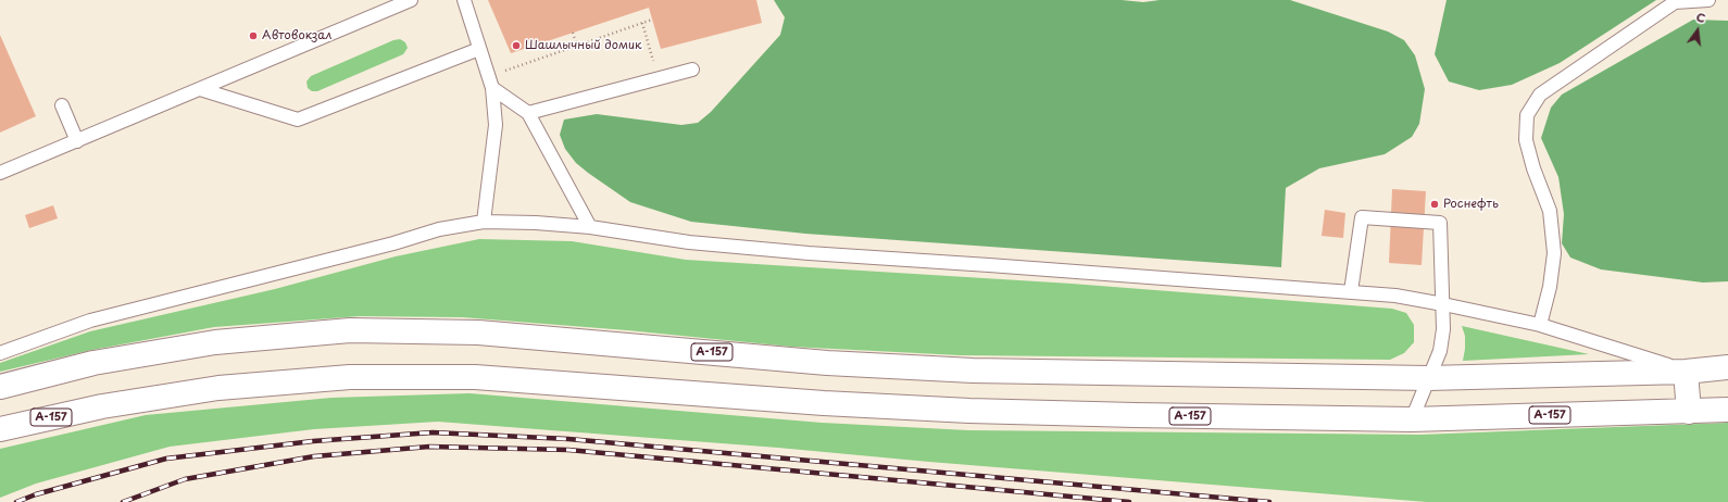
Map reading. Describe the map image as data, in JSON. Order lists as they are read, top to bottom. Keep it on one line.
{"streets":{"main road":["А-157"]},"places":["Автовокзал","Шашлычный домик","Роснефть"],"north":"top"}
